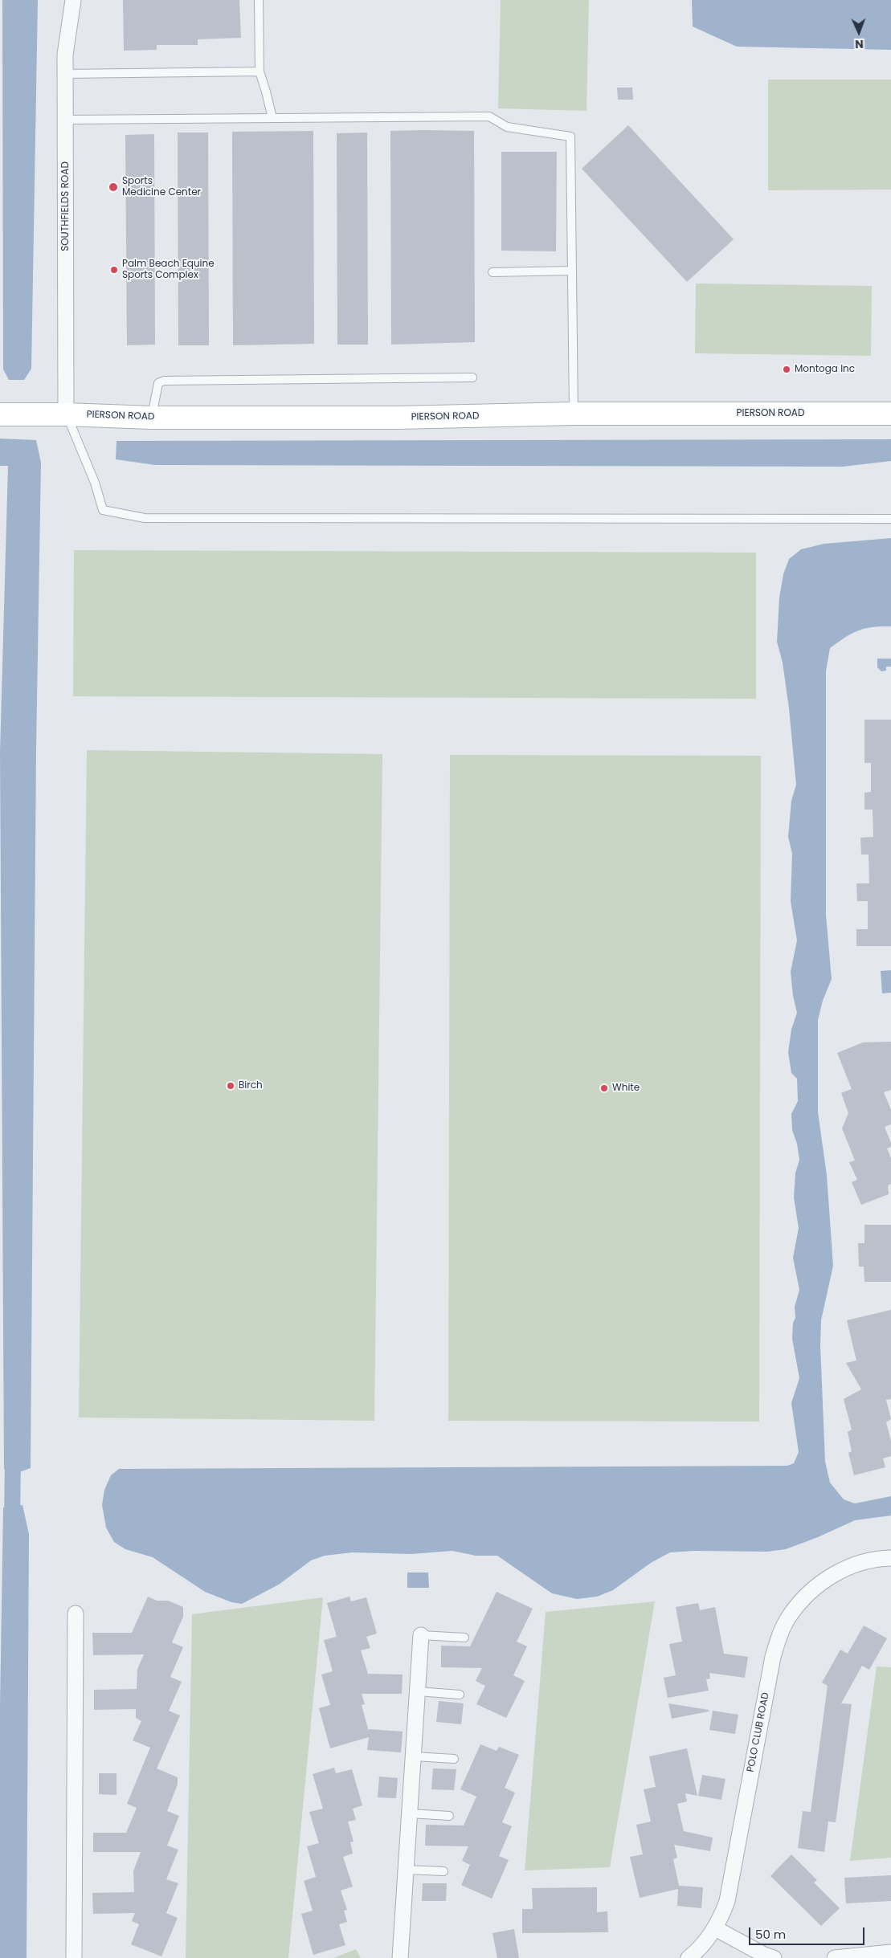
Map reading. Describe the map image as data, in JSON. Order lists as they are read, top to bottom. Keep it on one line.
{"streets":{"street":["SOUTHFIELDS ROAD","PIERSON ROAD","POLO CLUB ROAD"]},"crossings":[["SOUTHFIELDS ROAD","PIERSON ROAD"]],"places":["Sports Medicine Center","Palm Beach Equine Sports Complex","Montoga Inc","Birch","White"],"scale_bar":"50 m","north":"bottom"}
